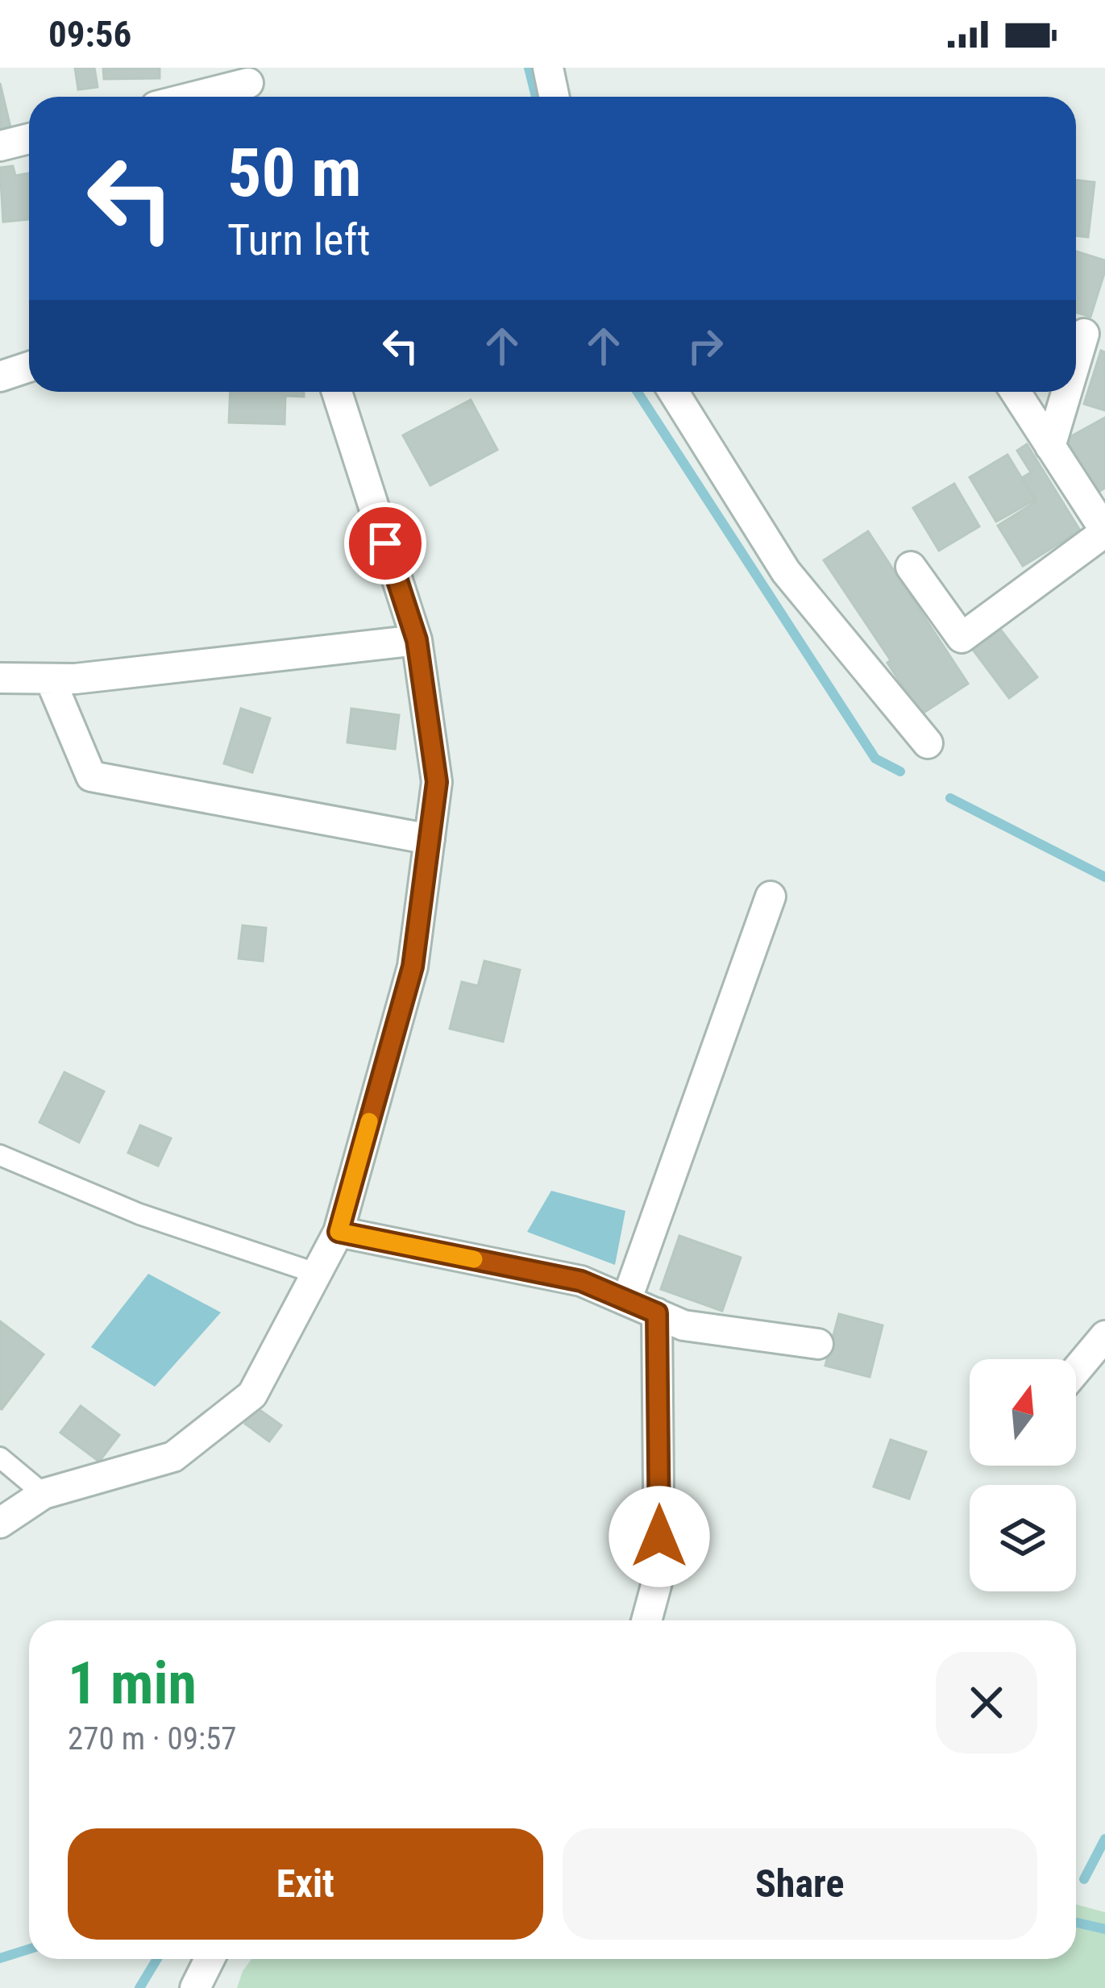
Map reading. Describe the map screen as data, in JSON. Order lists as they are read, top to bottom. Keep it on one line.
{"north":"top","page":{"status":"09:56","turn":["50 m","Turn left"],"heading":["1 min","270 m · 09:57"],"buttons":["Exit","Share"]}}
